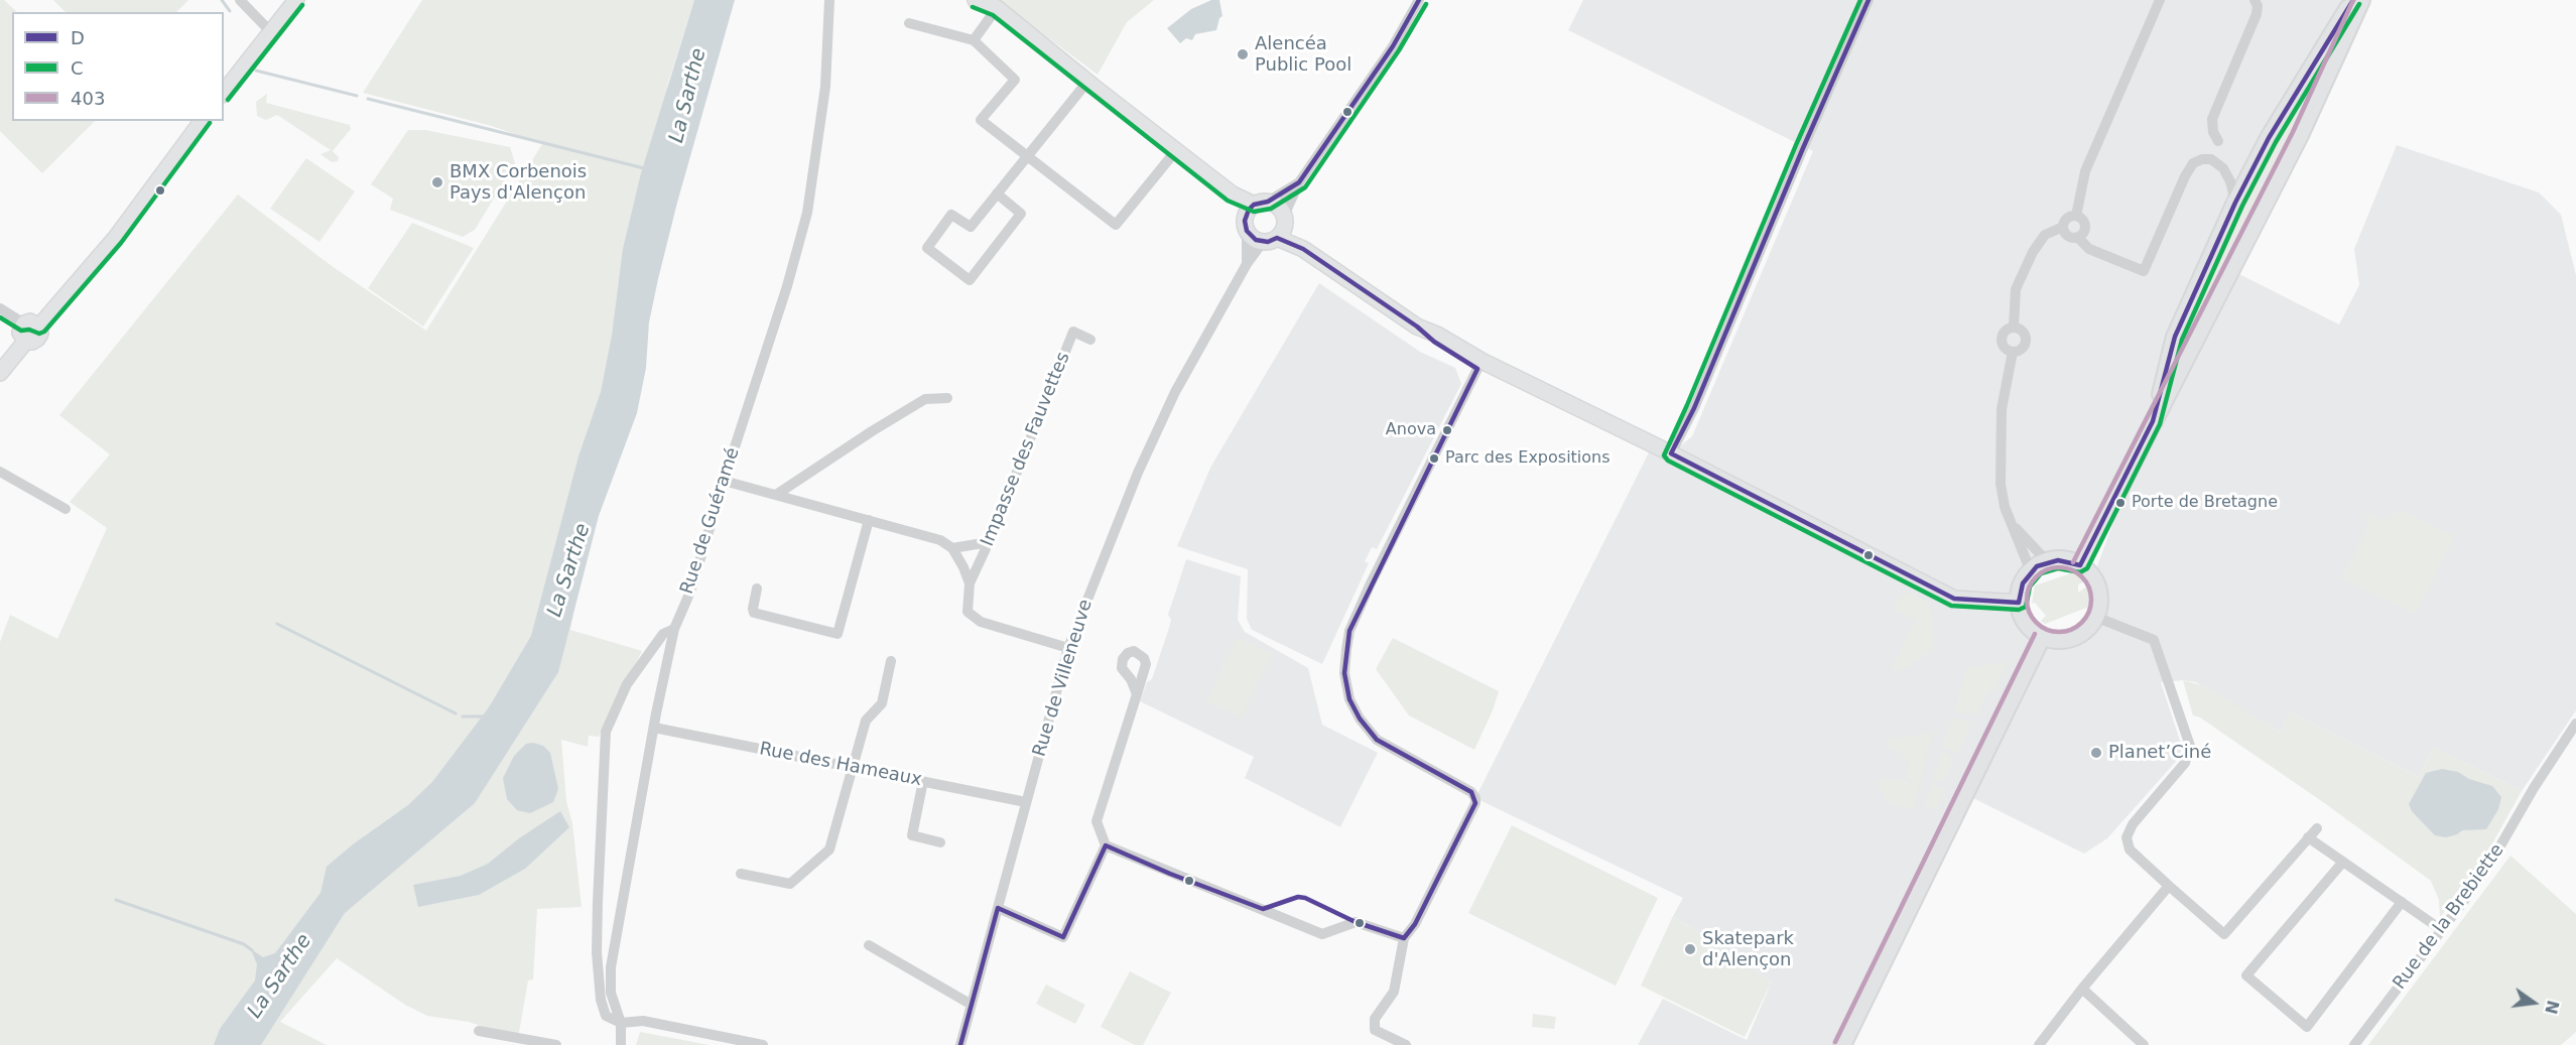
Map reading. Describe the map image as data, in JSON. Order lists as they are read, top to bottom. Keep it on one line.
{"streets":{"street":["Impasse des Fauvettes","Rue de Guéramé","Rue de Villeneuve","Rue des Hameaux","Rue de la Brebiette"]},"crossings":[["Rue de Guéramé","Rue des Hameaux"],["Rue de Villeneuve","Rue des Hameaux"]],"water":["La Sarthe"],"places":["Alencéa Public Pool","BMX Corbenois Pays d'Alençon","Anova","Parc des Expositions","Porte de Bretagne","Planet’Ciné","Skatepark d'Alençon"],"lines":["transit line D","transit line C","transit line 403"],"legend":["D","C","403"],"north":"right"}
